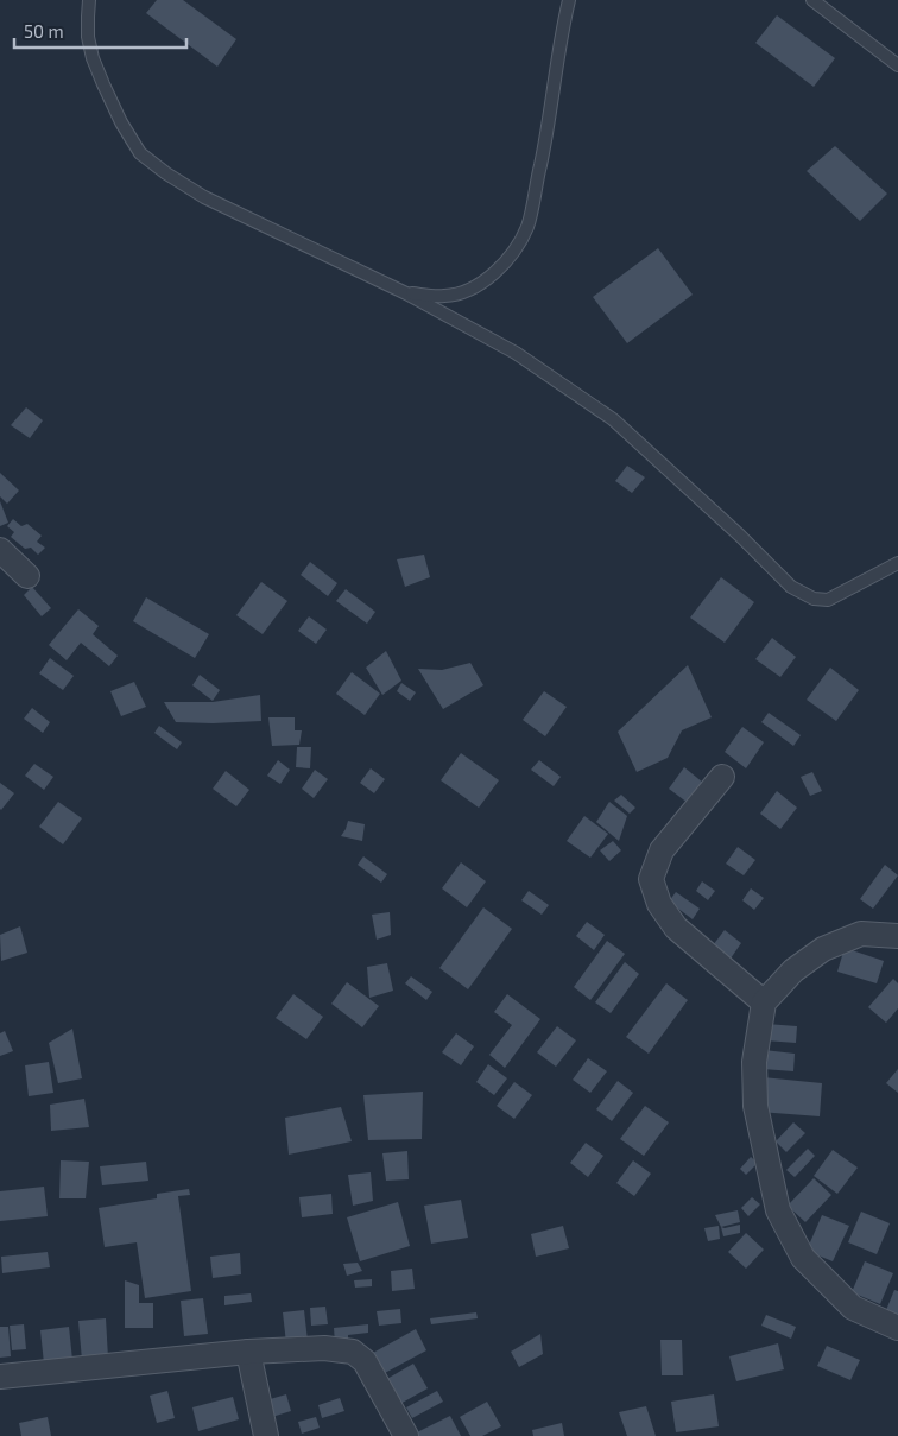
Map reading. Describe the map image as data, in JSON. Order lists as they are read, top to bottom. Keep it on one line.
{"scale_bar":"50 m"}
